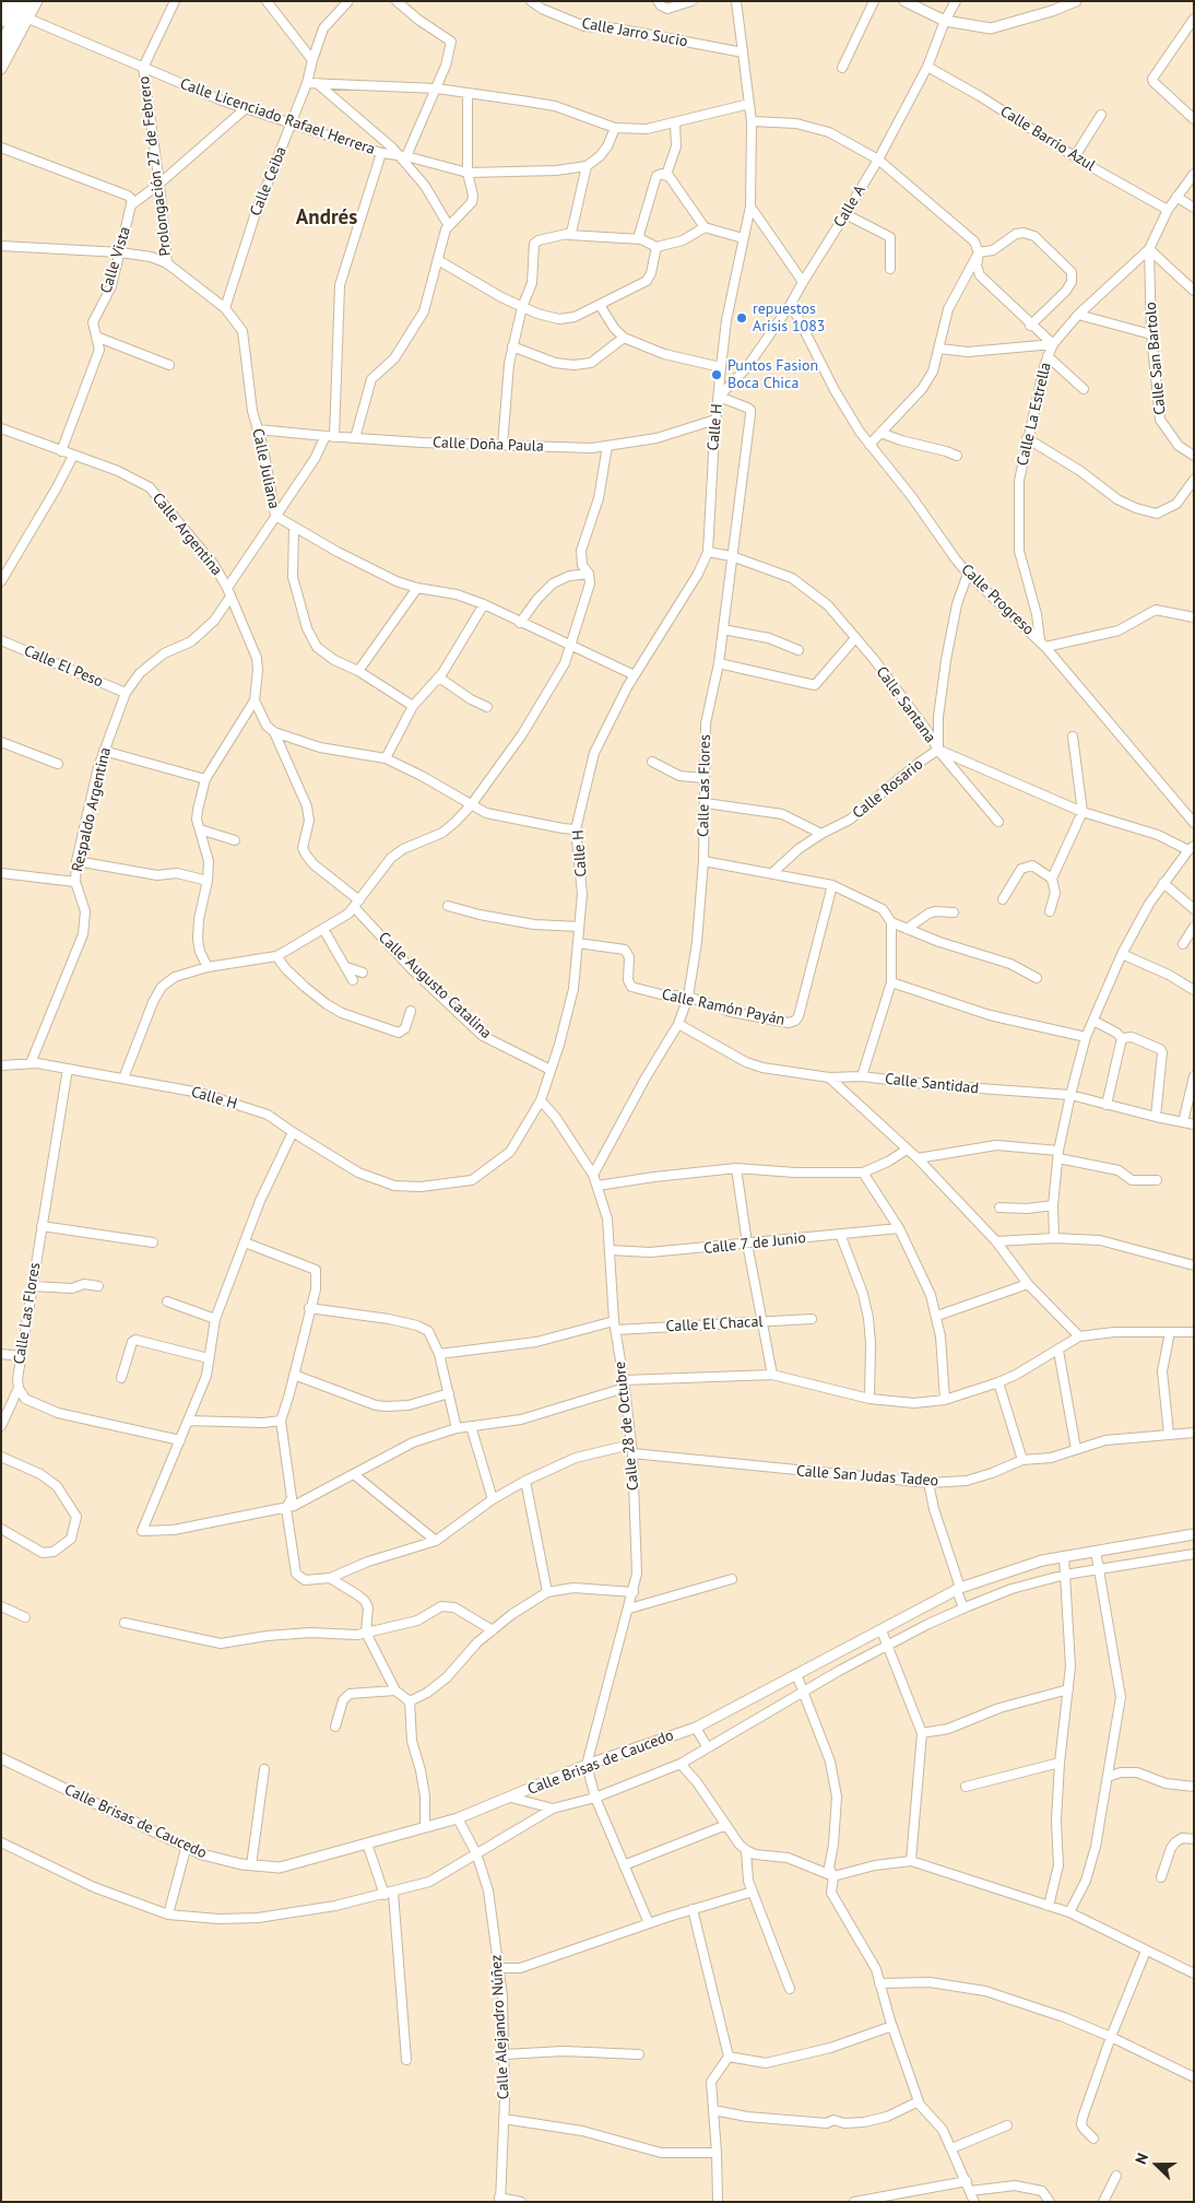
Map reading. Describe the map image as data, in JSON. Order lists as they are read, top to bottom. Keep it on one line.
{"streets":{"street":["Calle Jarro Sucio","Calle Licenciado Rafael Herrera","Calle Barrio Azul","Prolongación 27 de Febrero","Calle Ceiba","Calle A","Calle Vista","Calle San Bartolo","Calle La Estrella","Calle H","Calle Doña Paula","Calle Juliana","Calle Argentina","Calle Progreso","Calle El Peso","Calle Santana","Calle Las Flores","Calle Rosario","Respaldo Argentina","Calle Augusto Catalina","Calle Ramón Payán","Calle Santidad","Calle 7 de Junio","Calle El Chacal","Calle 28 de Octubre","Calle San Judas Tadeo","Calle Brisas de Caucedo","Calle Alejandro Núñez"]},"crossings":[["Calle Jarro Sucio","Calle H"],["Calle Licenciado Rafael Herrera","Prolongación 27 de Febrero"],["Calle Licenciado Rafael Herrera","Calle Ceiba"],["Calle Barrio Azul","Calle A"],["Calle Barrio Azul","Calle La Estrella"],["Prolongación 27 de Febrero","Calle Juliana"],["Calle Ceiba","Calle Juliana"],["Calle A","Calle H"],["Calle A","Calle Progreso"],["Calle A","Calle Las Flores"],["Calle Vista","Calle Juliana"],["Calle Vista","Calle Argentina"],["Calle San Bartolo","Calle La Estrella"],["Calle La Estrella","Calle Progreso"],["Calle H","Calle Doña Paula"],["Calle H","Calle Juliana"],["Calle H","Calle Santana"],["Calle H","Calle Las Flores"],["Calle H","Respaldo Argentina"],["Calle H","Calle Augusto Catalina"],["Calle H","Calle Ramón Payán"],["Calle H","Calle 28 de Octubre"],["Calle Doña Paula","Calle Juliana"],["Calle Doña Paula","Respaldo Argentina"],["Calle Juliana","Respaldo Argentina"],["Calle Argentina","Respaldo Argentina"],["Calle Progreso","Calle Rosario"],["Calle El Peso","Respaldo Argentina"],["Calle Santana","Calle Las Flores"],["Calle Santana","Calle Rosario"],["Calle Las Flores","Calle Ramón Payán"],["Calle Las Flores","Calle Santidad"],["Calle Las Flores","Calle 28 de Octubre"],["Calle 7 de Junio","Calle 28 de Octubre"],["Calle El Chacal","Calle 28 de Octubre"],["Calle 28 de Octubre","Calle San Judas Tadeo"],["Calle 28 de Octubre","Calle Brisas de Caucedo"],["Calle Brisas de Caucedo","Calle Alejandro Núñez"]],"districts":["Andrés"],"places":["repuestos Arisis 1083","Puntos Fasion Boca Chica"],"north":"left"}
